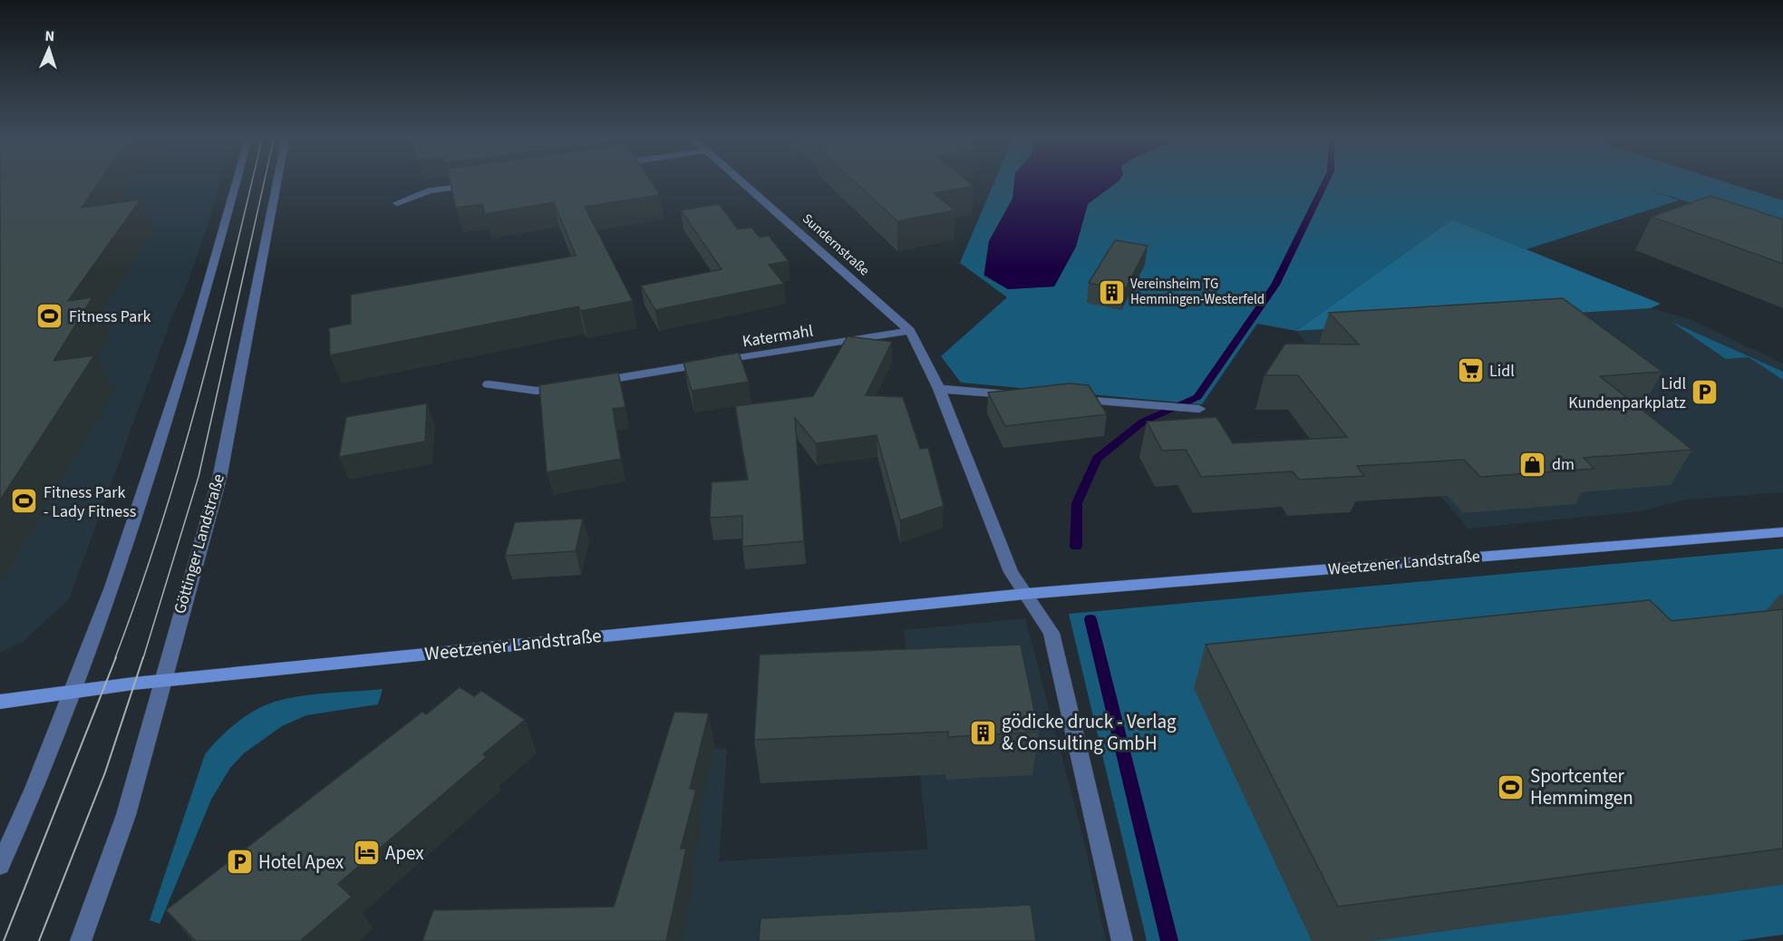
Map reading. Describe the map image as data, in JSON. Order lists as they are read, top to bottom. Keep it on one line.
{"streets":{"main road":["Weetzener Landstraße"],"street":["Sundernstraße","Katermahl","Göttinger Landstraße"]},"crossings":[["Sundernstraße","Katermahl"],["Sundernstraße","Weetzener Landstraße"],["Göttinger Landstraße","Weetzener Landstraße"]],"places":{"building":["Vereinsheim TG Hemmingen-Westerfeld","gödicke druck - Verlag & Consulting GmbH"],"sports":["Fitness Park","Fitness Park - Lady Fitness","Sportcenter Hemmimgen"],"supermarket":["Lidl"],"parking":["Lidl Kundenparkplatz","Hotel Apex"],"shop":["dm"],"hotel":["Apex"]},"north":"top"}
